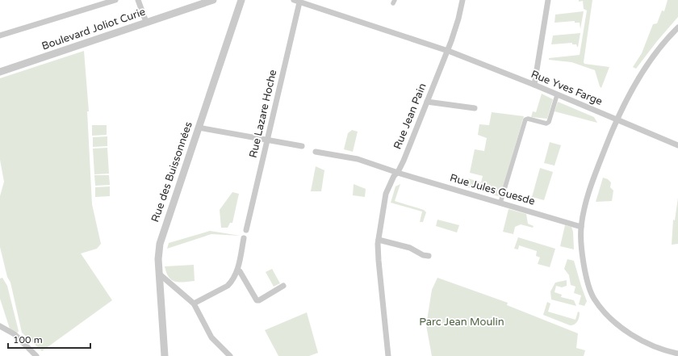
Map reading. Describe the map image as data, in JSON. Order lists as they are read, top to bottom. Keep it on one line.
{"streets":{"street":["Boulevard Joliot Curie","Rue Yves Farge","Rue Lazare Hoche","Rue Jean Pain","Rue des Buissonnées","Rue Jules Guesde"]},"crossings":[["Rue Yves Farge","Rue Lazare Hoche"],["Rue Yves Farge","Rue Jean Pain"],["Rue Jean Pain","Rue Jules Guesde"]],"parks":["Parc Jean Moulin"],"scale_bar":"100 m"}
